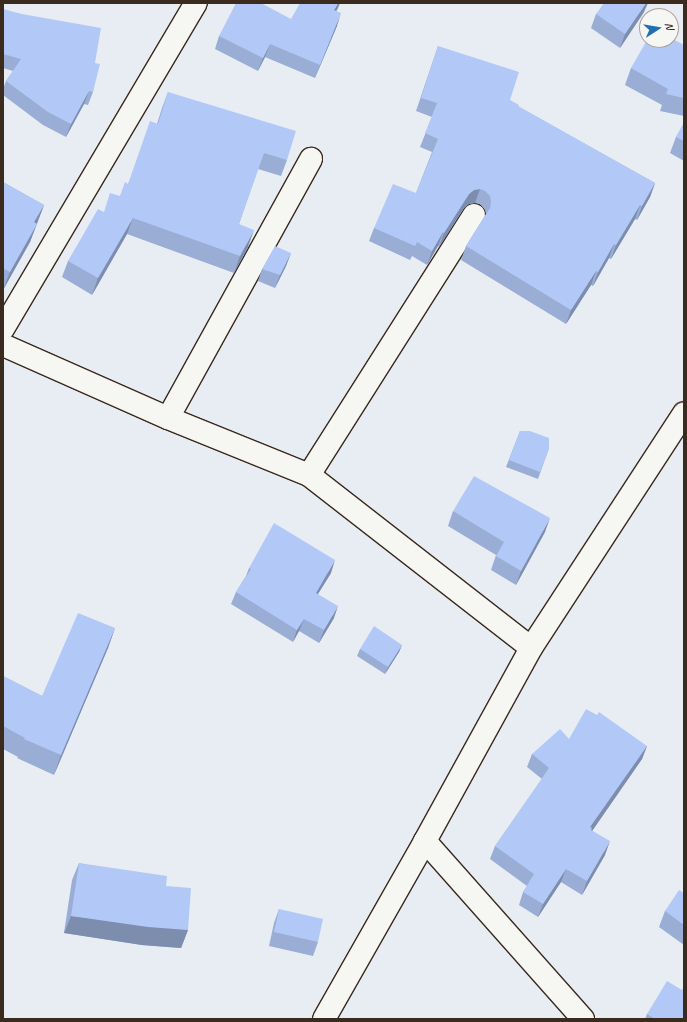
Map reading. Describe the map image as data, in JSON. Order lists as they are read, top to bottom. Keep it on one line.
{"north":"right"}
